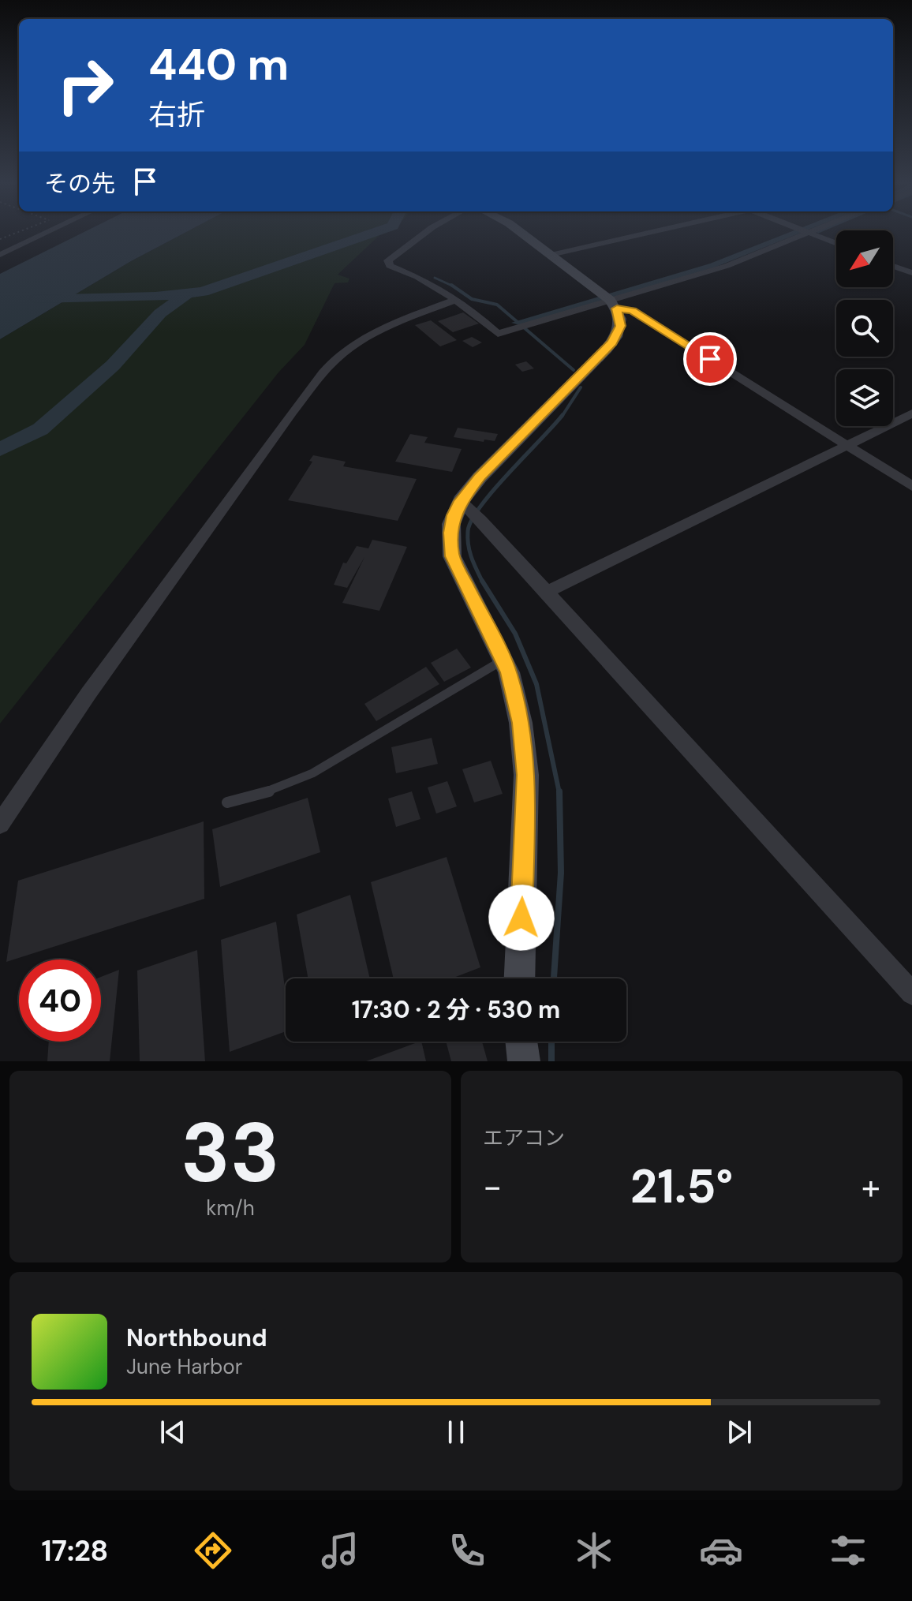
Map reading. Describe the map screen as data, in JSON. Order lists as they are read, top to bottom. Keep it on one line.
{"north":"bottom left","page":{"turn":["440 m","右折"],"then":"その先","limit":"40","trip":"17:30 · 2 分 · 530 m","tile":[["33","km/h"],"エアコン"],"heat":["−","21.5°","+"],"song":["Northbound","June Harbor"],"tabs":"17:28"}}
